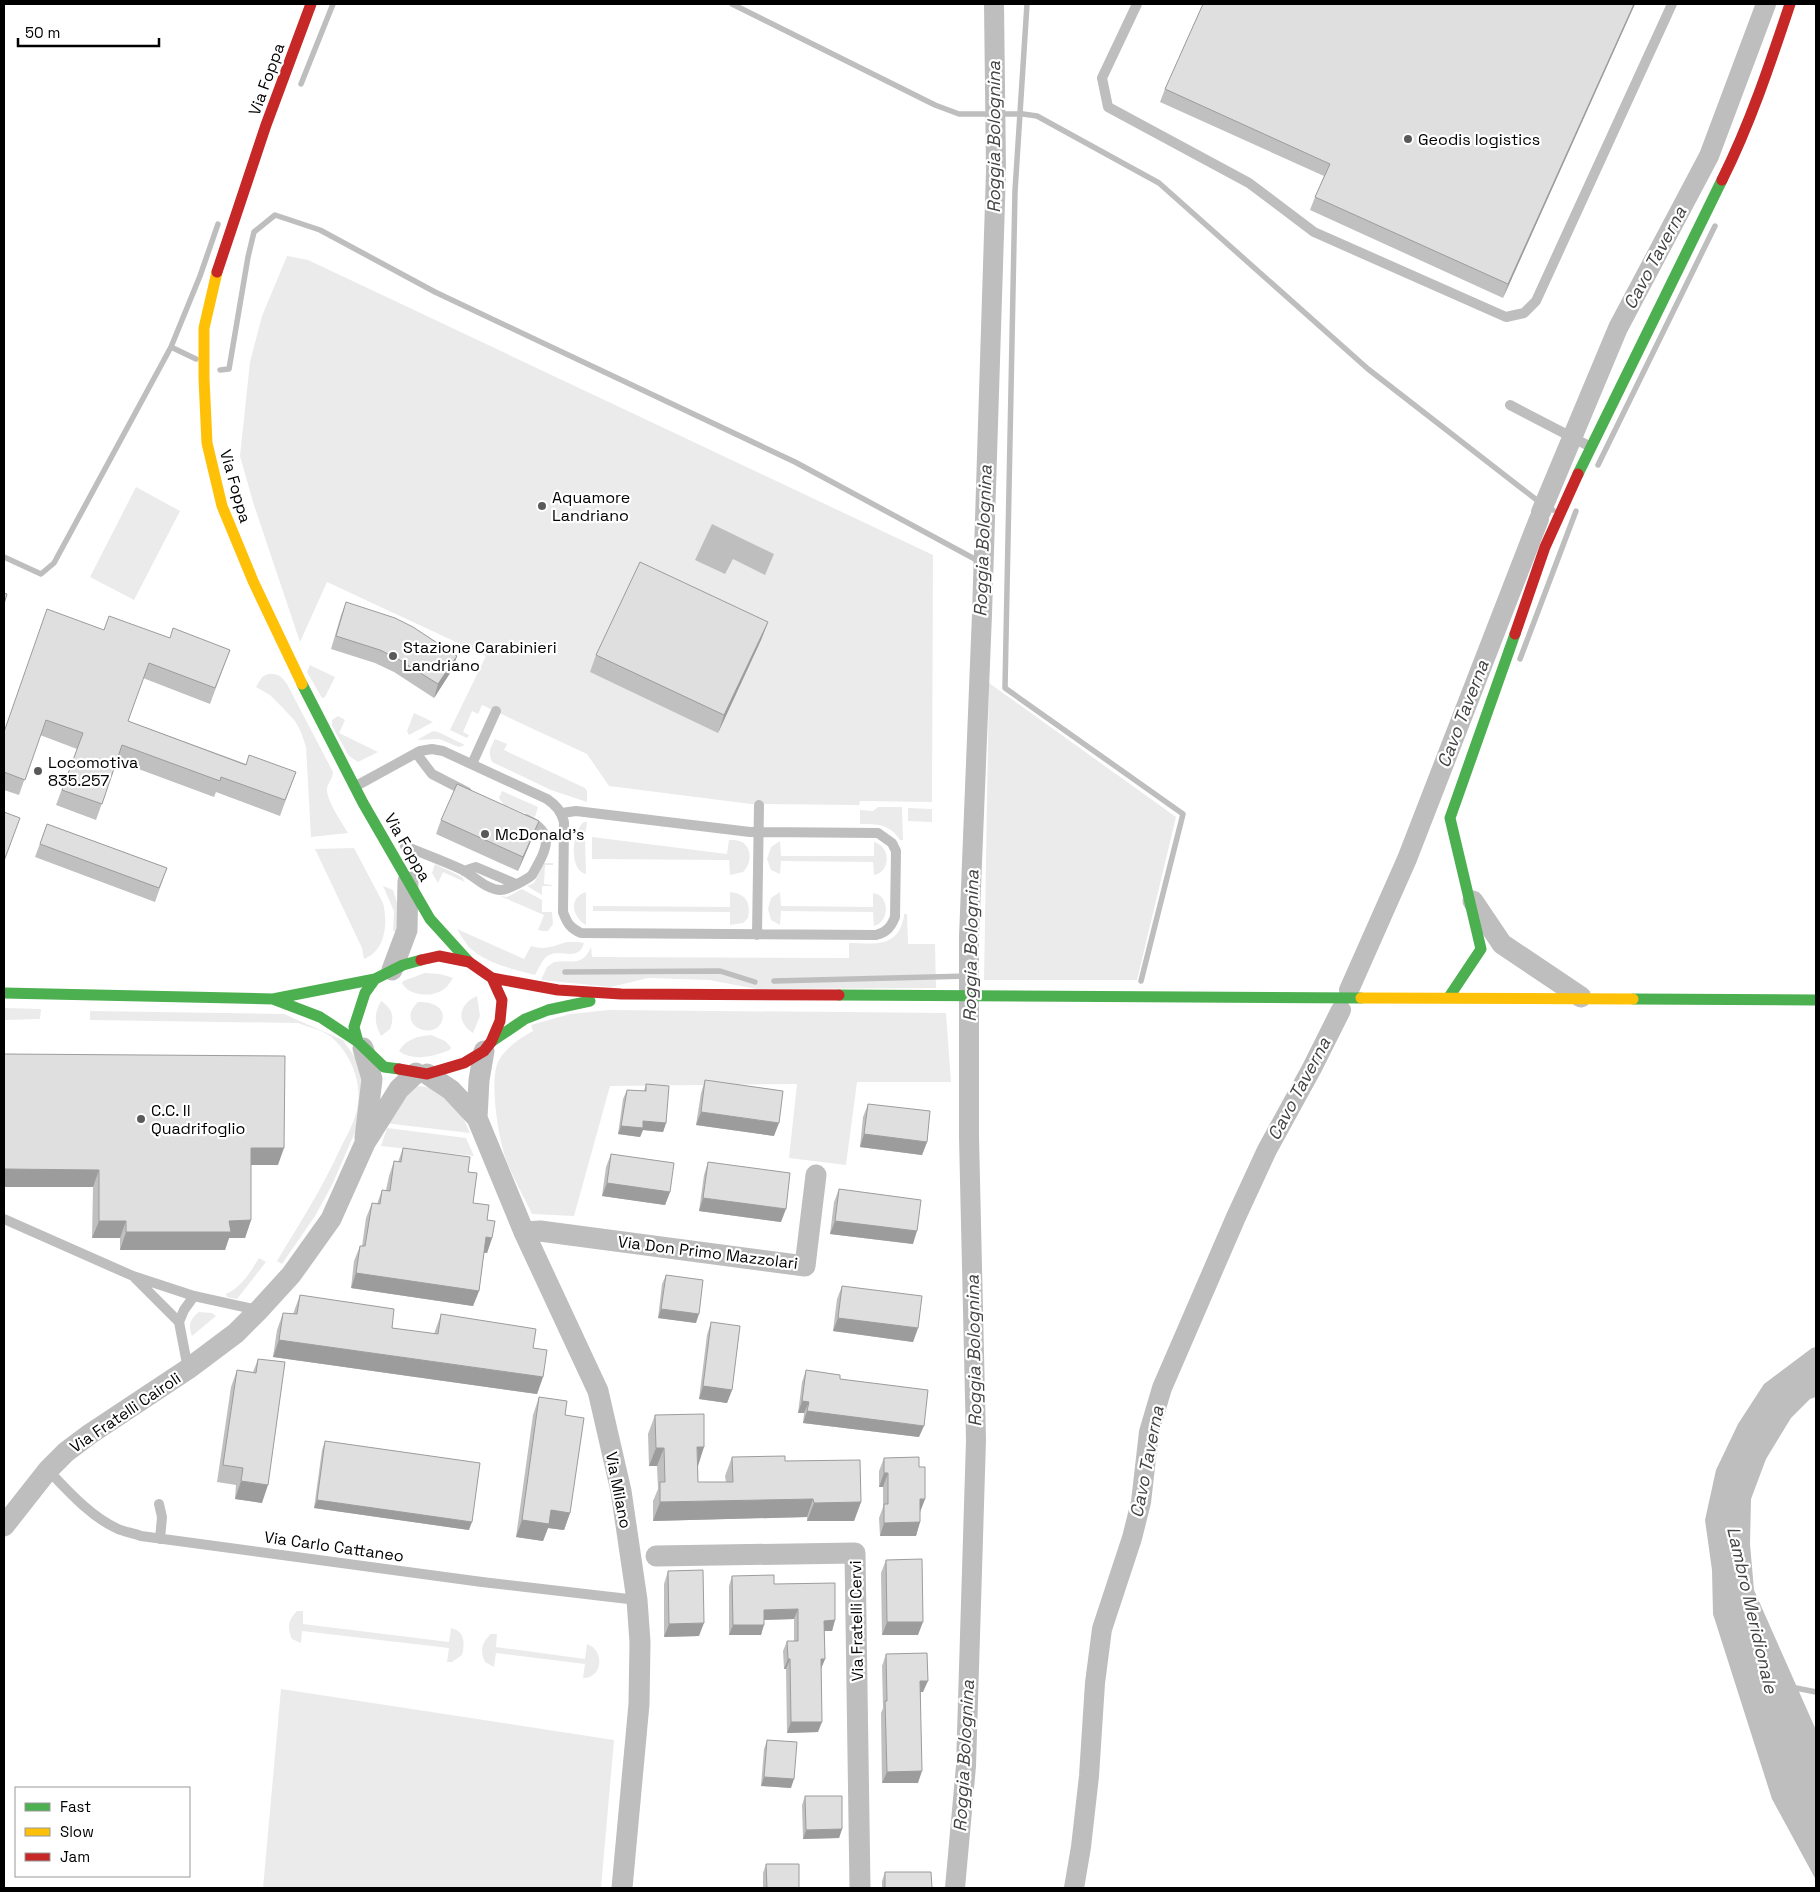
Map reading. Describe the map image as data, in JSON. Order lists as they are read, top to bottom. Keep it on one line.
{"streets":{"main road":["Via Foppa"],"street":["Via Don Primo Mazzolari","Via Fratelli Cairoli","Via Milano","Via Fratelli Cervi"],"lane":["Via Carlo Cattaneo"]},"crossings":[["Via Foppa","Via Milano"],["Via Don Primo Mazzolari","Via Milano"],["Via Fratelli Cairoli","Via Carlo Cattaneo"],["Via Milano","Via Carlo Cattaneo"]],"water":["Roggia Bolognina","Cavo Taverna","Lambro Meridionale"],"places":["Geodis logistics","Aquamore Landriano","Stazione Carabinieri Landriano","Locomotiva 835.257","McDonald's","C.C. Il Quadrifoglio"],"legend":["Fast","Slow","Jam"],"scale_bar":"50 m"}
